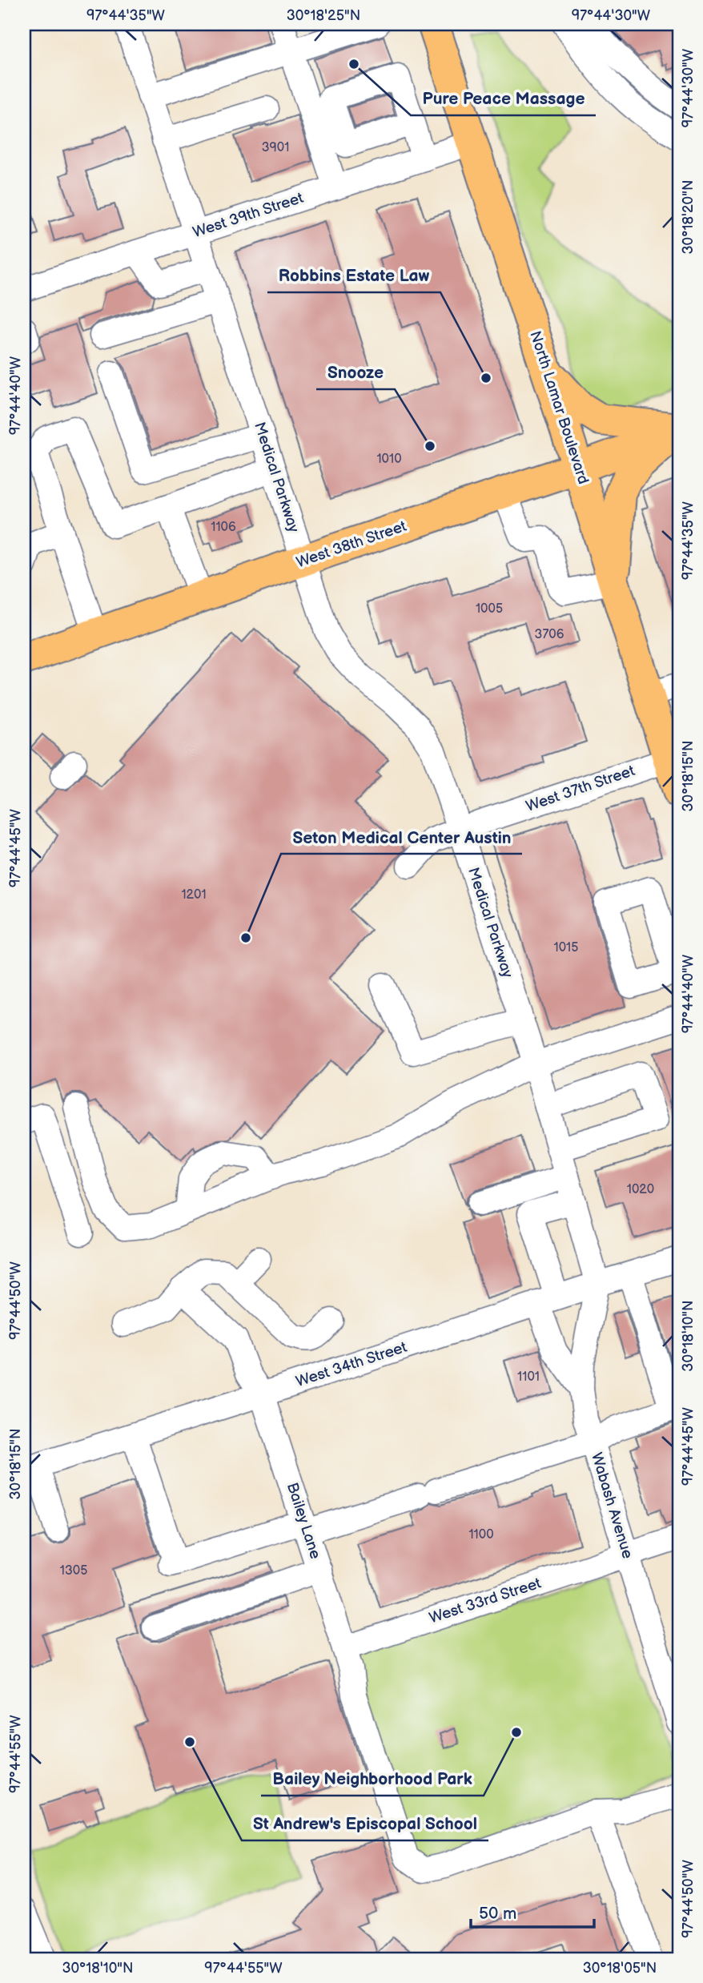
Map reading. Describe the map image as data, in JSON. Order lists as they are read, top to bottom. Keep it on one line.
{"streets":{"main road":["North Lamar Boulevard","West 38th Street"],"street":["West 39th Street","Medical Parkway","West 37th Street","West 34th Street","Wabash Avenue","Bailey Lane","West 33rd Street"]},"crossings":[["West 39th Street","North Lamar Boulevard"],["West 39th Street","Medical Parkway"],["North Lamar Boulevard","West 38th Street"],["North Lamar Boulevard","West 37th Street"],["Medical Parkway","West 38th Street"],["Medical Parkway","West 37th Street"],["Medical Parkway","West 34th Street"],["Medical Parkway","Wabash Avenue"],["West 34th Street","Wabash Avenue"],["West 34th Street","Bailey Lane"],["Wabash Avenue","West 33rd Street"],["Bailey Lane","West 33rd Street"]],"places":["Pure Peace Massage","Robbins Estate Law","Snooze","Seton Medical Center Austin","Bailey Neighborhood Park","St Andrew's Episcopal School"],"house_numbers":["3901","1010","1106","1005","3706","1201","1015","1020","1101","1100","1305"],"scale_bar":"50 m","coordinates":["97°44'35\"W","30°18'25\"N","97°44'30\"W","30°18'20\"N","97°44'40\"W","30°18'15\"N","97°44'45\"W","97°44'50\"W","30°18'10\"N","97°44'55\"W","30°18'05\"N"]}
